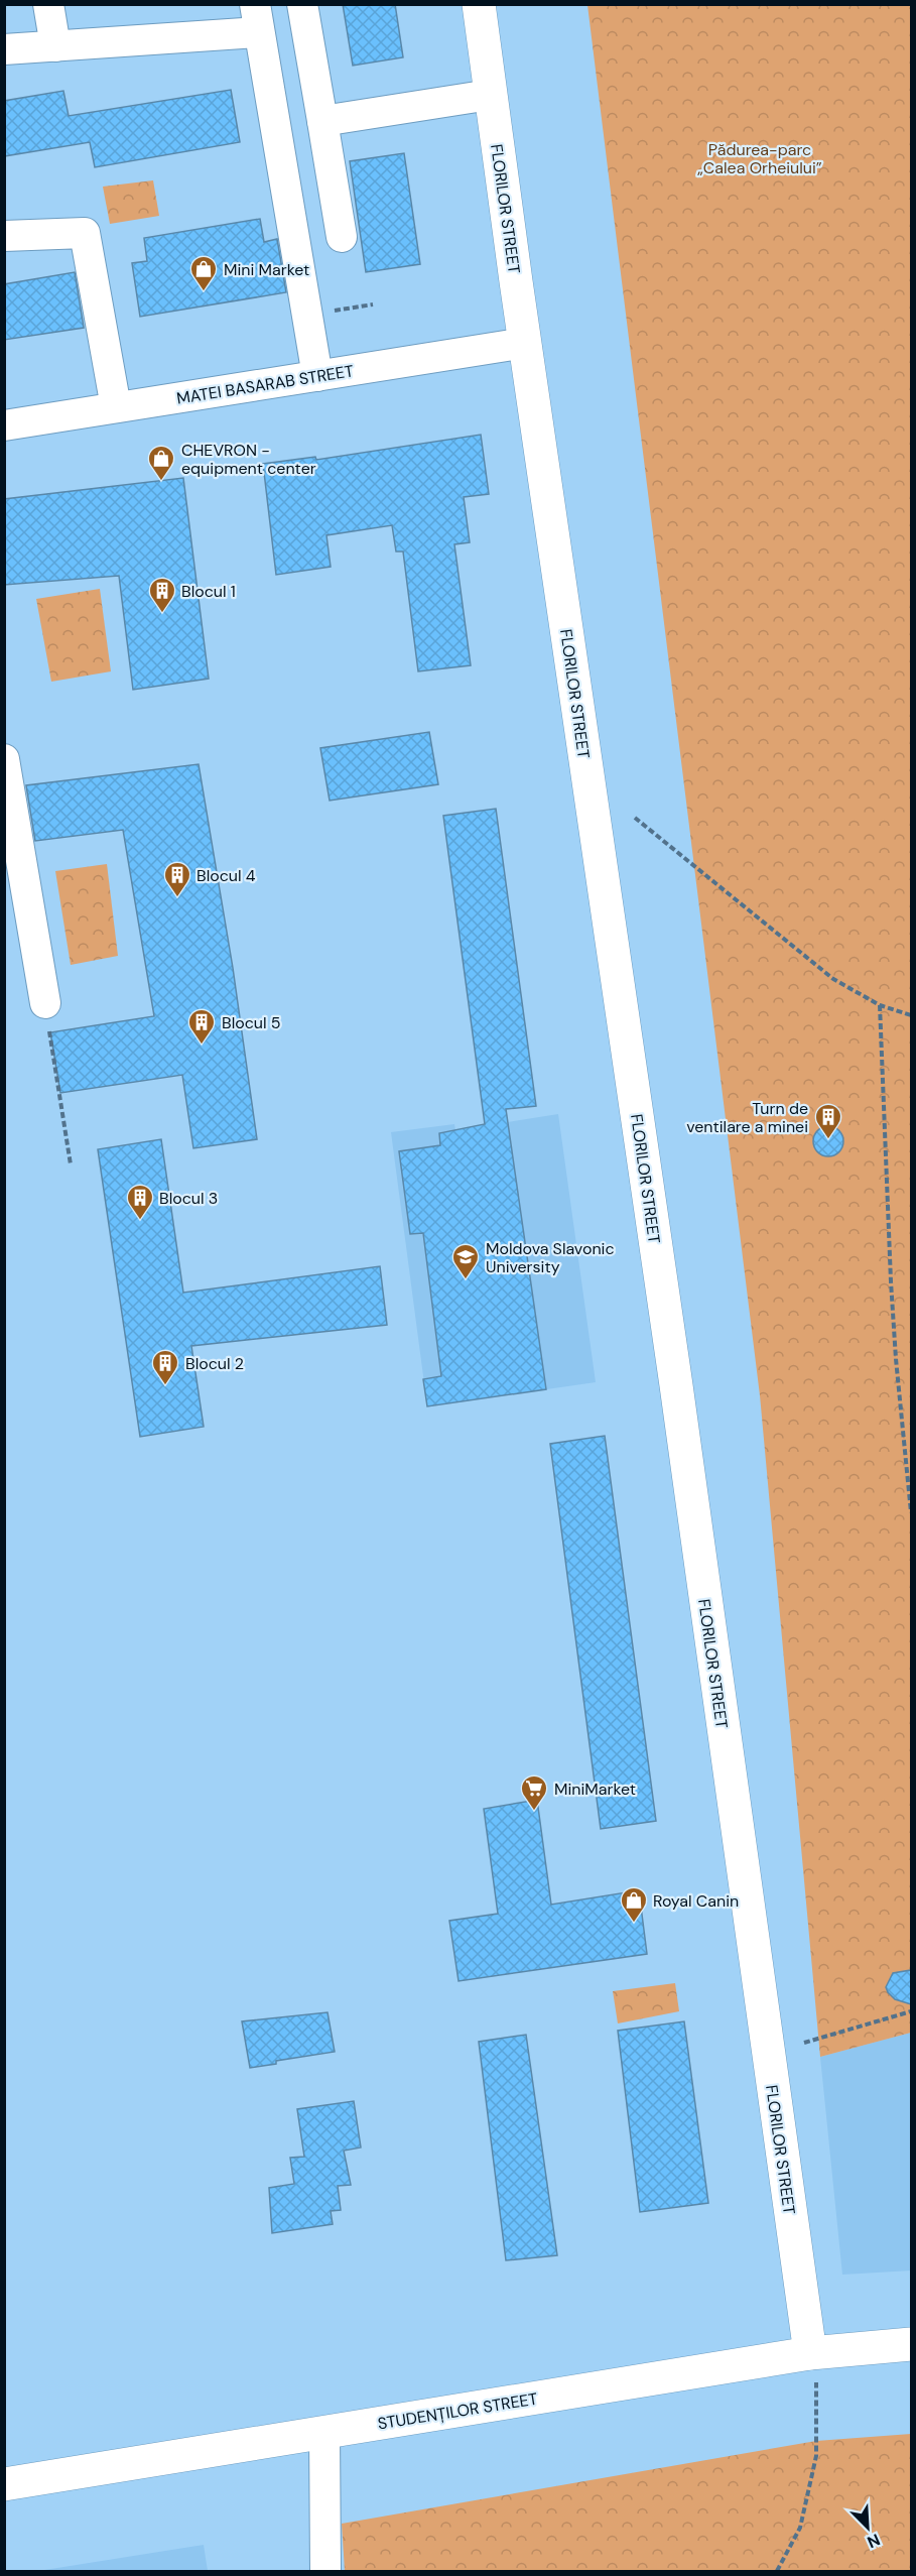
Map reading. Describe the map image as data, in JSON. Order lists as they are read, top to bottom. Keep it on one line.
{"streets":{"main road":["FLORILOR STREET","STUDENȚILOR STREET"],"street":["MATEI BASARAB STREET"]},"crossings":[["FLORILOR STREET","MATEI BASARAB STREET"],["FLORILOR STREET","STUDENȚILOR STREET"]],"parks":["Pădurea-parc „Calea Orheiului”"],"places":{"shop":["Mini Market","CHEVRON - equipment center","Royal Canin"],"building":["Blocul 1","Blocul 4","Blocul 5","Turn de ventilare a minei","Blocul 3","Blocul 2"],"school or university":["Moldova Slavonic University"],"supermarket":["MiniMarket"]},"north":"bottom right"}
